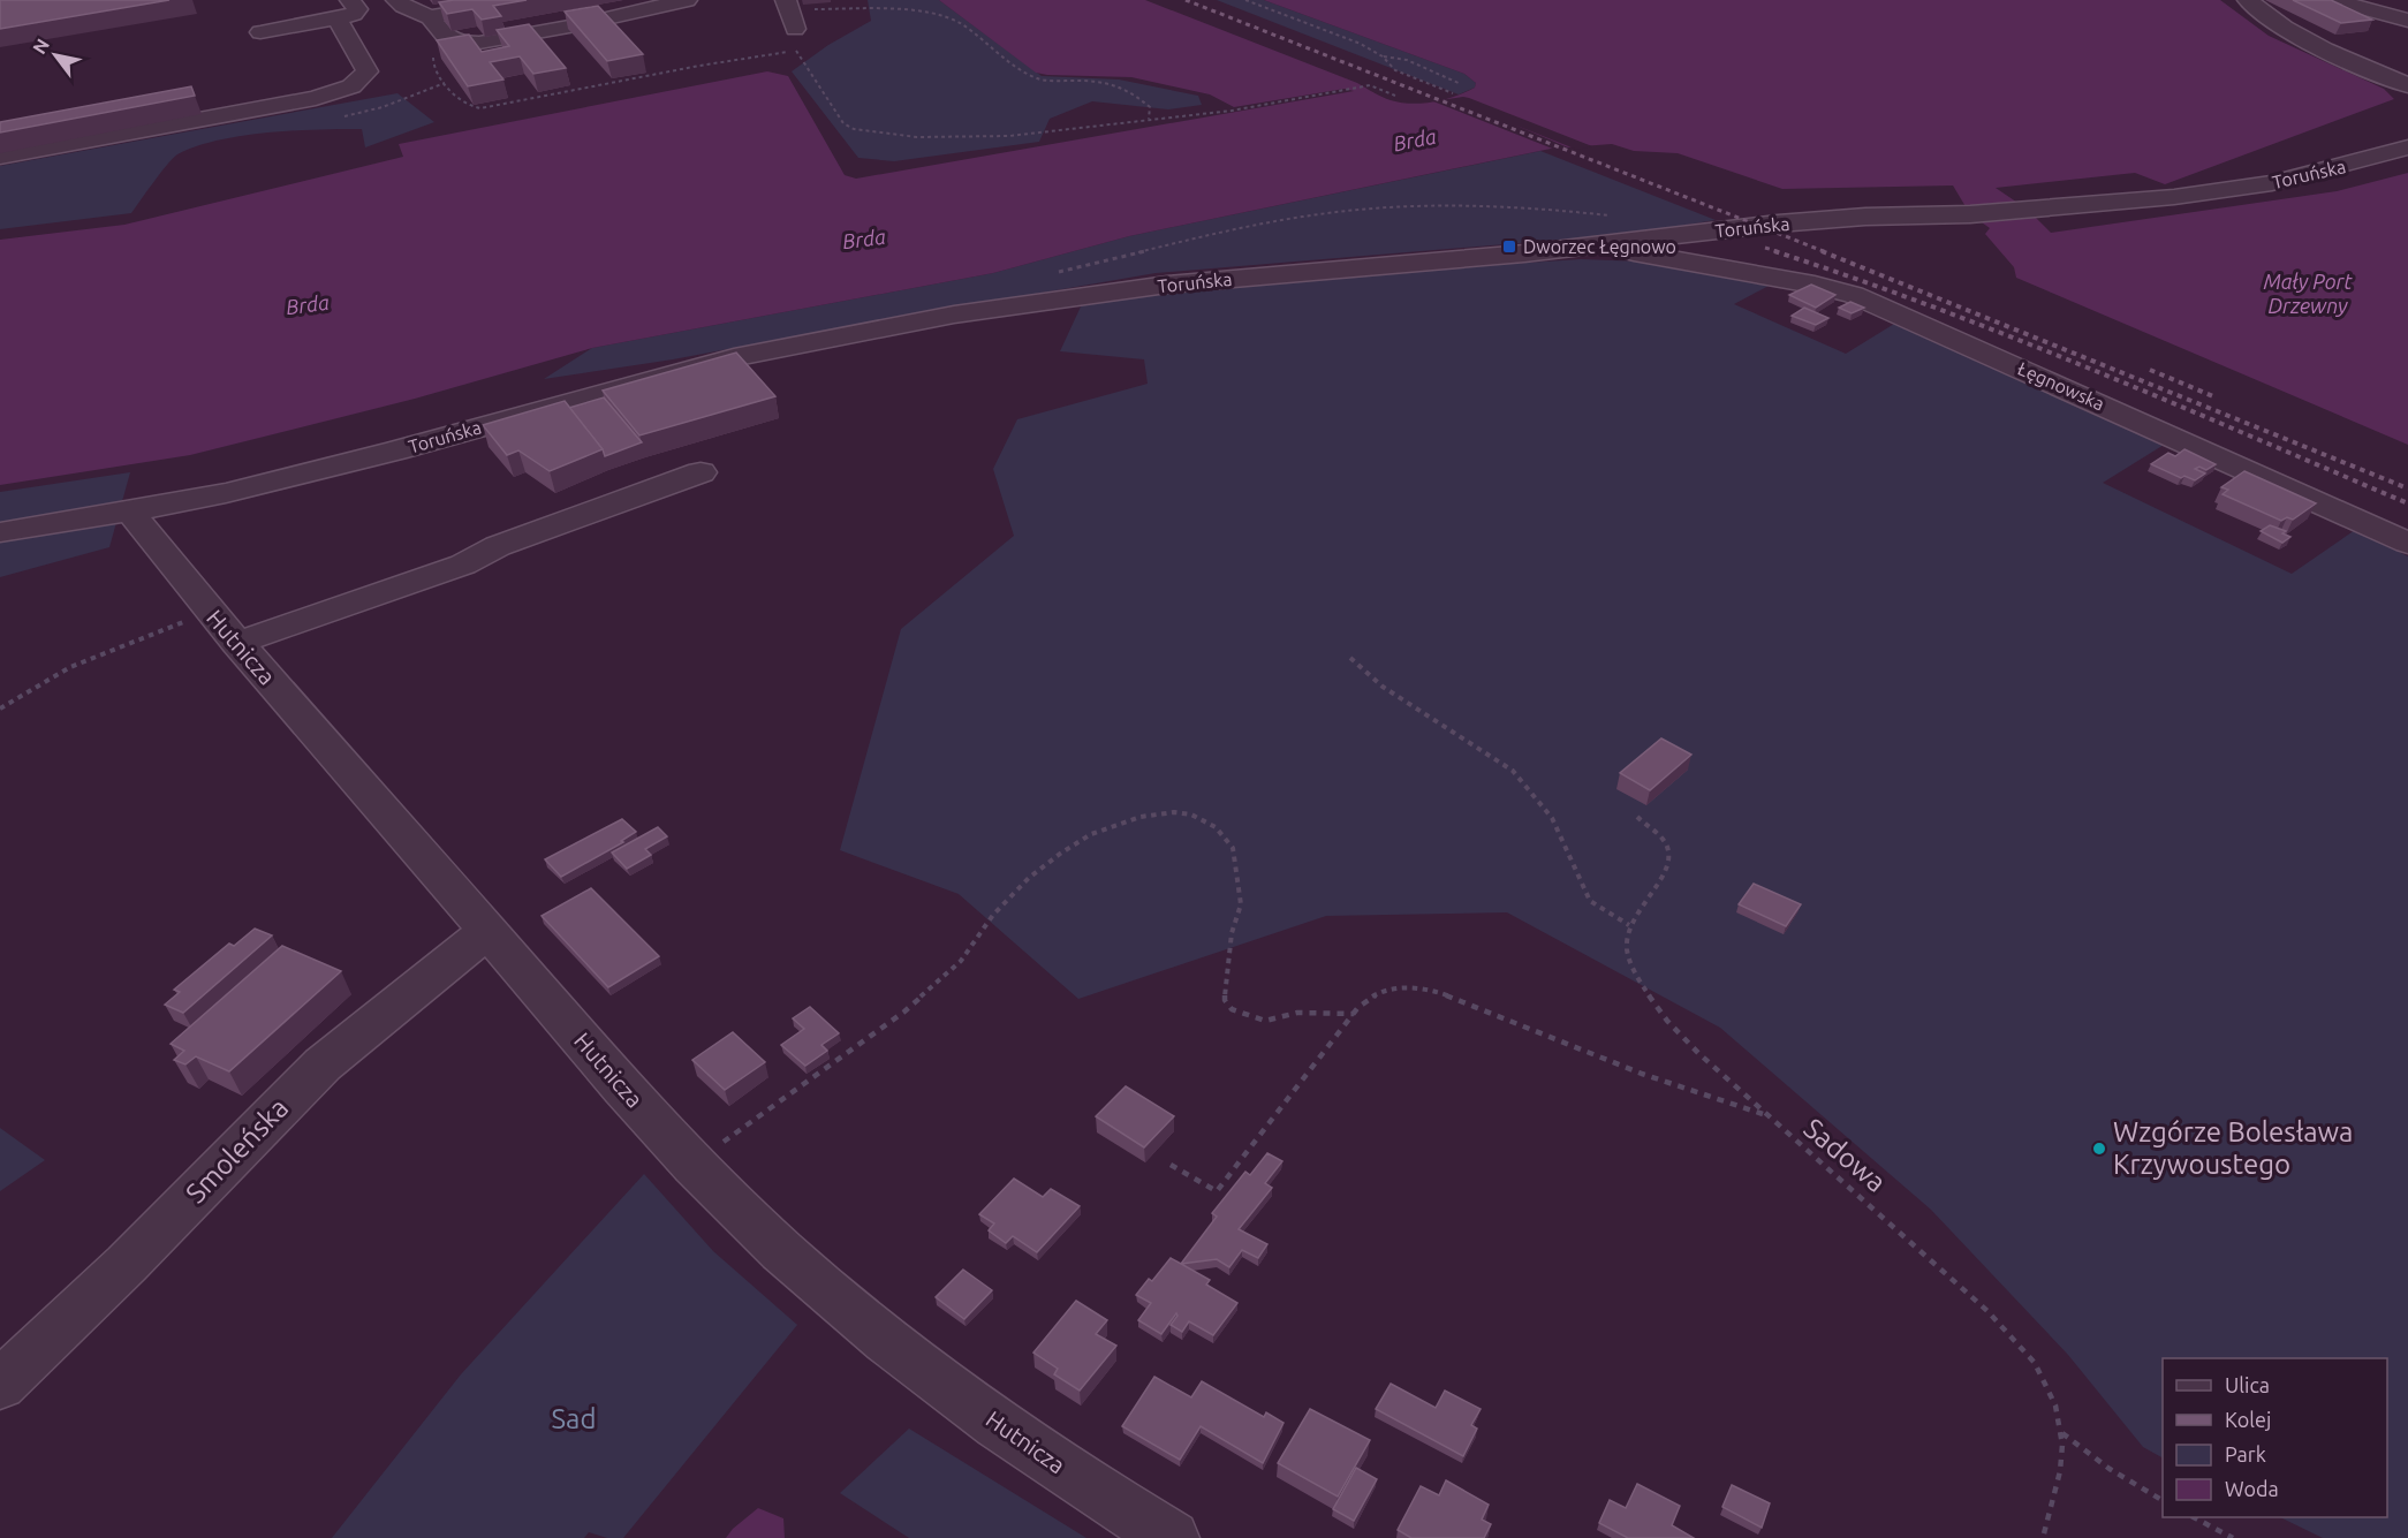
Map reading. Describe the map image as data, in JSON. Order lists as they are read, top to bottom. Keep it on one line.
{"streets":{"street":["Toruńska","Łęgnowska","Hutnicza","Smoleńska"],"path":["Sadowa"]},"crossings":[["Toruńska","Łęgnowska"],["Toruńska","Hutnicza"],["Hutnicza","Smoleńska"]],"water":["Brda","Mały Port Drzewny"],"parks":["Sad"],"places":{"transit":["Dworzec Łęgnowo"],"other":["Wzgórze Bolesława Krzywoustego"]},"legend":["Ulica","Kolej","Park","Woda"],"north":"top left"}
